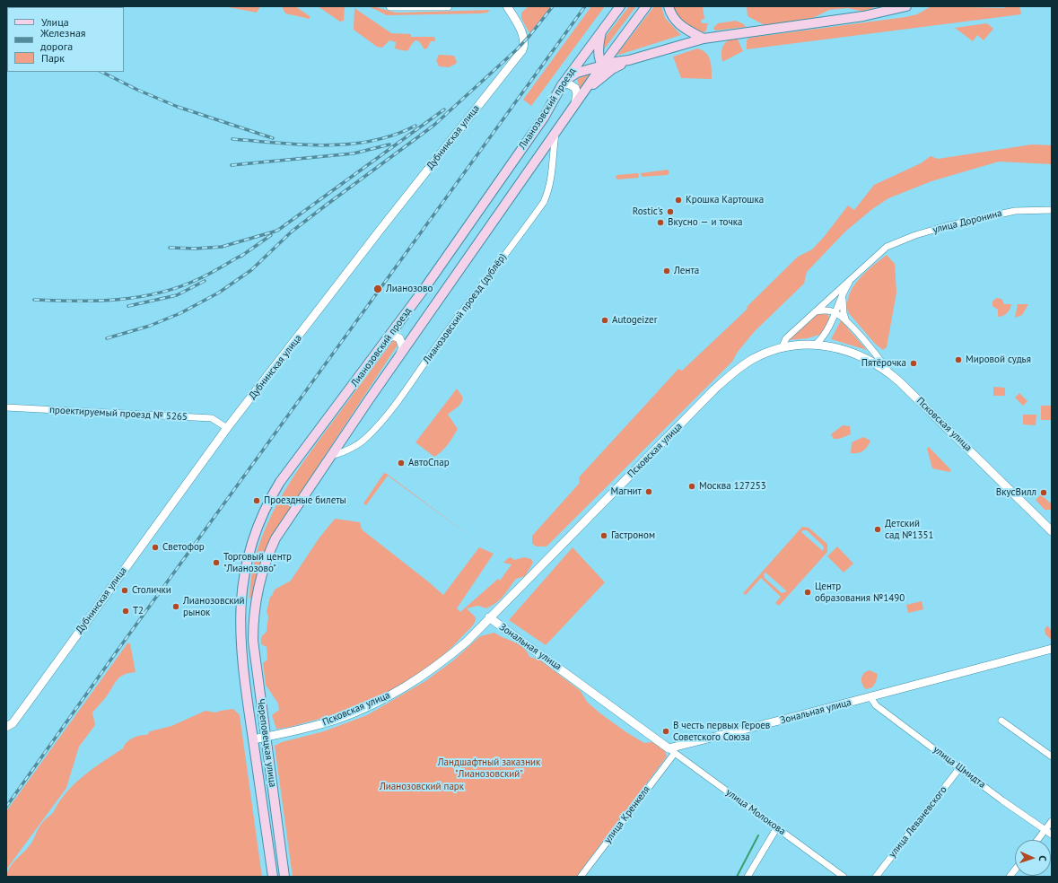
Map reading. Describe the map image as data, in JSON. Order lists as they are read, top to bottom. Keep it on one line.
{"streets":{"main road":["Лианозовский проезд","Череповецкая улица"],"street":["Дубнинская улица","улица Доронина","Лианозовский проезд (дублёр)","проектируемый проезд № 5265","Псковская улица","Зональная улица","улица Шмидта","улица Молокова","улица Кренкеля","улица Леваневского"]},"crossings":[["Лианозовский проезд","Лианозовский проезд (дублёр)"],["Лианозовский проезд","Череповецкая улица"],["Дубнинская улица","проектируемый проезд № 5265"],["улица Доронина","Псковская улица"],["Псковская улица","Зональная улица"],["Псковская улица","Череповецкая улица"],["Зональная улица","улица Шмидта"],["Зональная улица","улица Молокова"],["Зональная улица","улица Кренкеля"],["улица Шмидта","улица Леваневского"],["улица Молокова","улица Кренкеля"]],"parks":["Ландшафтный заказник \"Лианозовский\"","Лианозовский парк"],"places":["Крошка Картошка","Rostic's","Вкусно — и точка","Лента","Лианозово","Autogeizer","Мировой судья","Пятёрочка","АвтоСпар","Москва 127253","Магнит","ВкусВилл","Проездные билеты","Детский сад №1351","Гастроном","Светофор","Торговый центр \"Лианозово\"","Столички","Центр образования №1490","Лианозовский рынок","T2","В честь первых Героев Советского Союза"],"legend":["Улица","Железная дорога","Парк"],"north":"right"}
